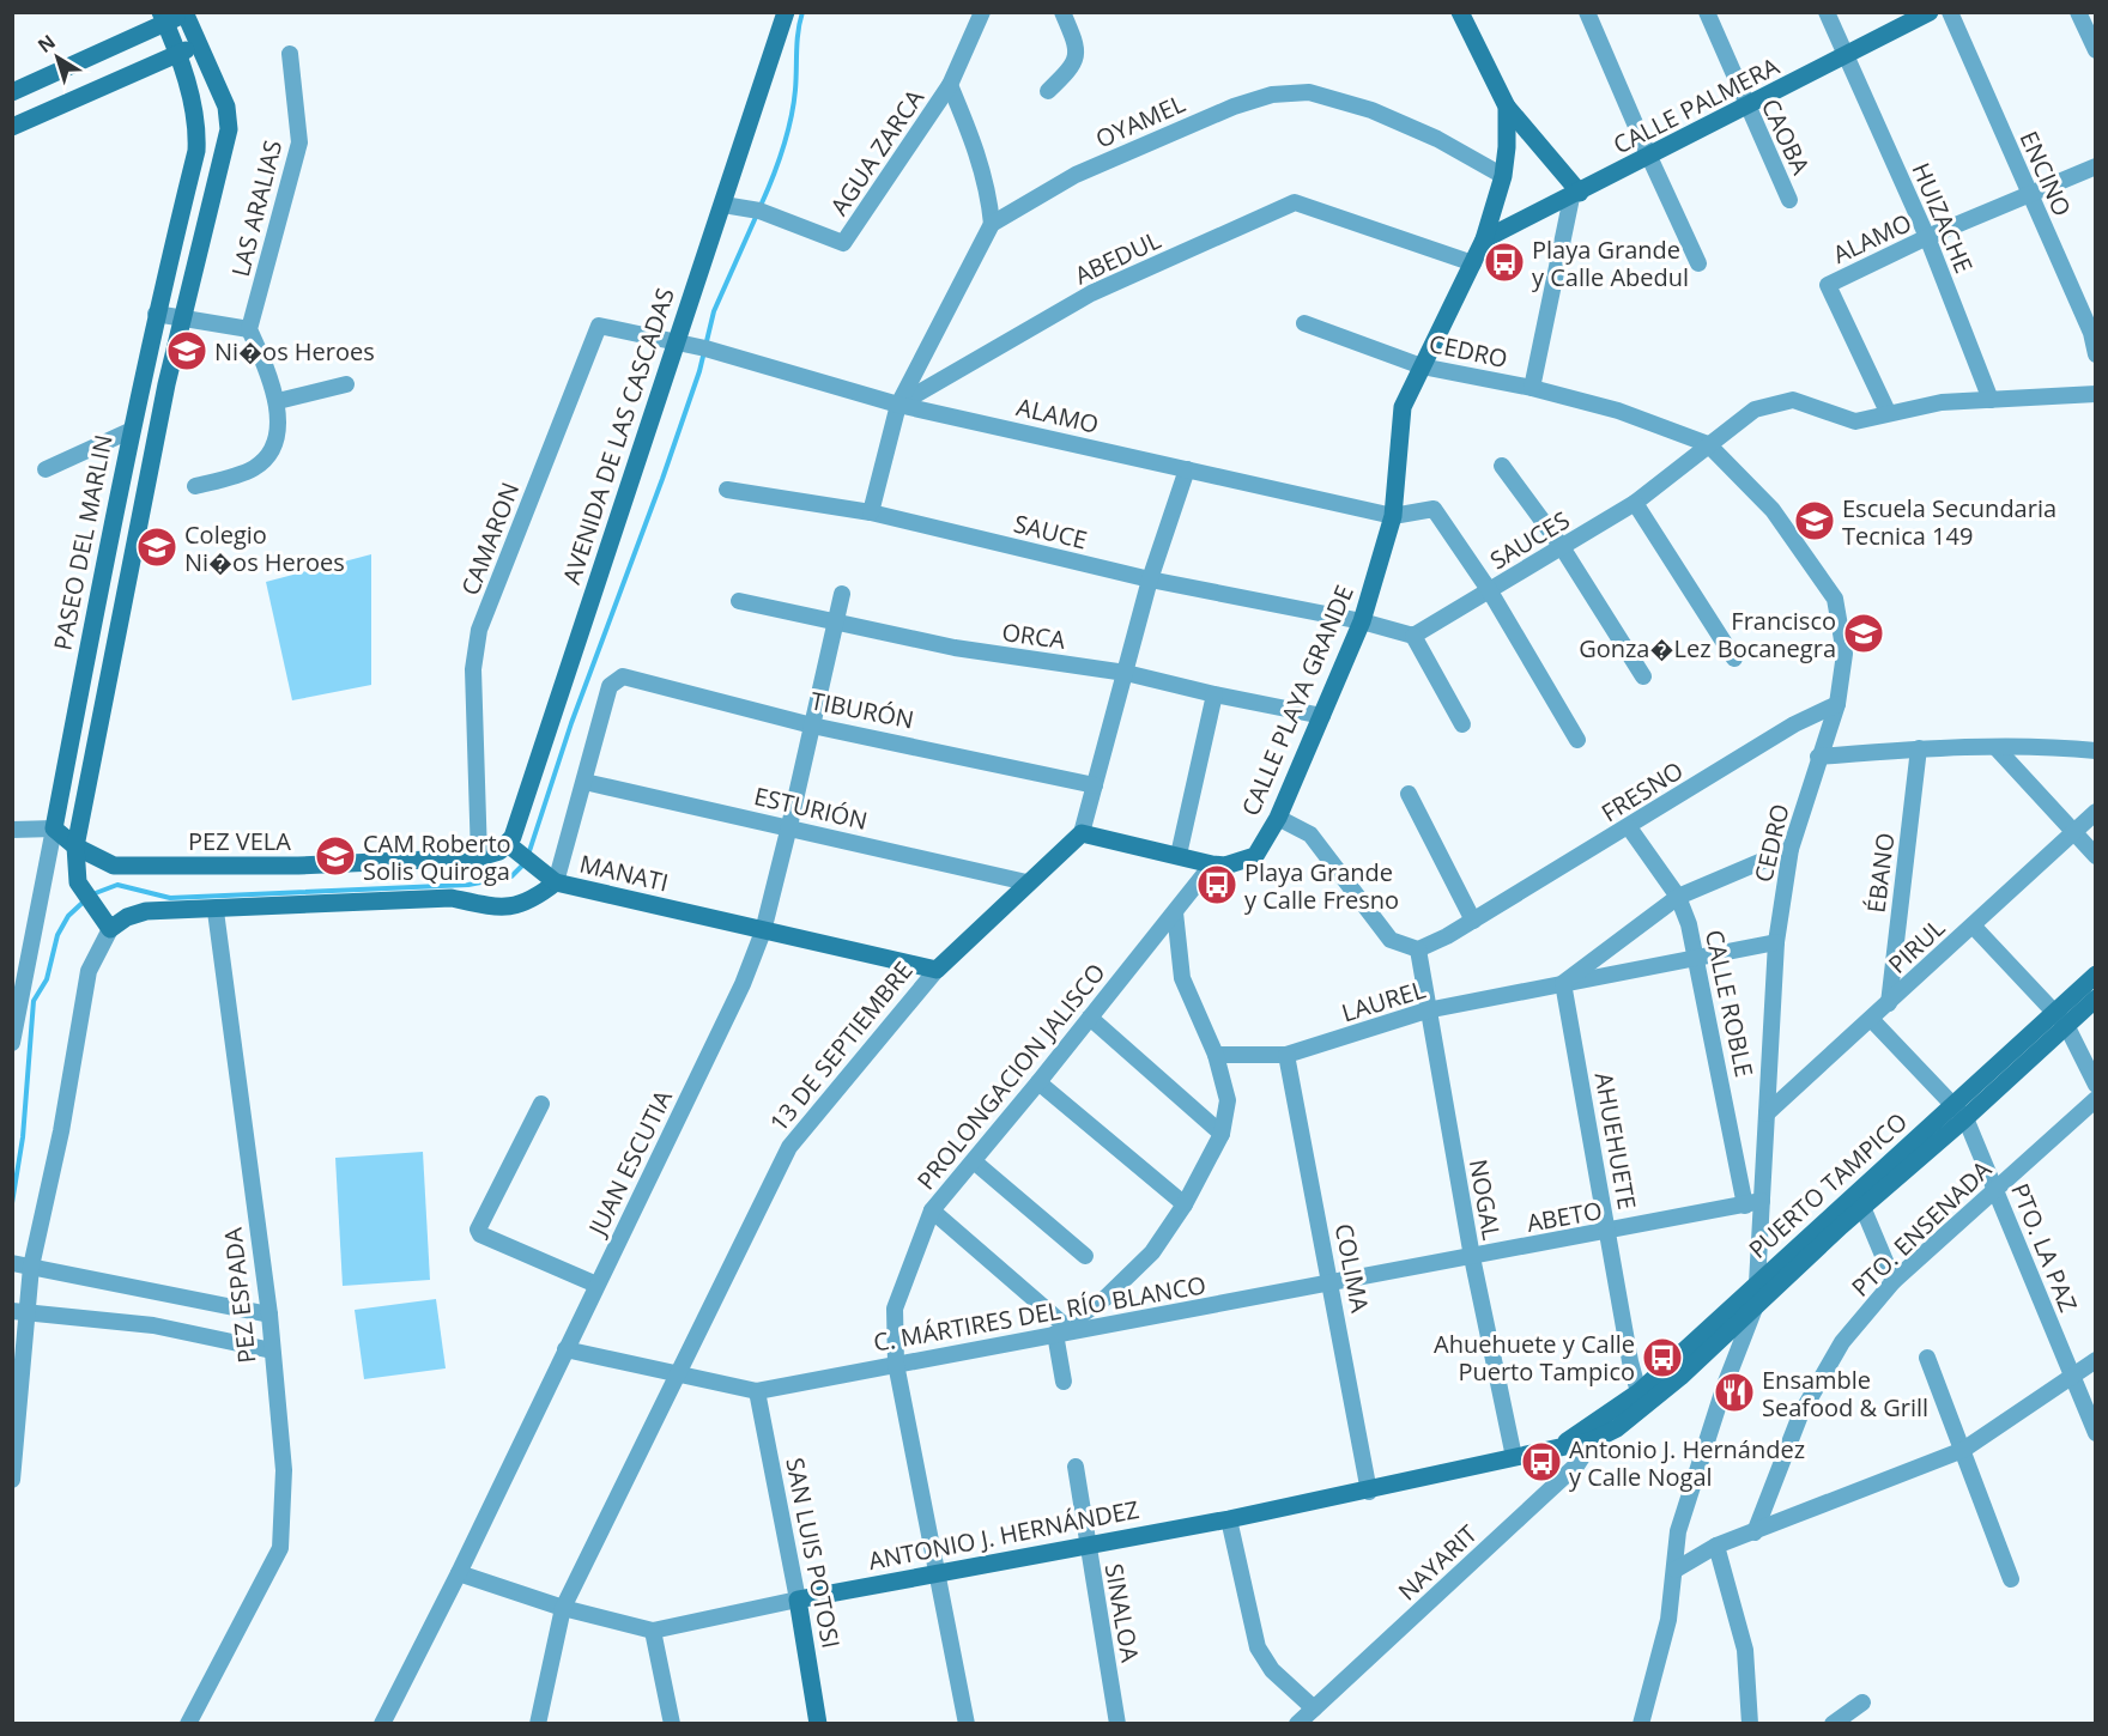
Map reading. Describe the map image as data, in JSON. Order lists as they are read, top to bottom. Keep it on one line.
{"streets":{"street":["CALLE PALMERA","OYAMEL","CAOBA","AGUA ZARCA","ENCINO","LAS ARALIAS","HUIZACHE","ALAMO","ABEDUL","CEDRO","AVENIDA DE LAS CASCADAS","SAUCE","CAMARON","SAUCES","PASEO DEL MARLIN","ORCA","CALLE PLAYA GRANDE","TIBURÓN","FRESNO","ESTURIÓN","PEZ VELA","MANATI","ÉBANO","PIRUL","LAUREL","CALLE ROBLE","13 DE SEPTIEMBRE","PROLONGACION JALISCO","AHUEHUETE","JUAN ESCUTIA","PUERTO TAMPICO","NOGAL","ABETO","PTO. ENSENADA","PTO. LA PAZ","COLIMA","PEZ ESPADA","C. MÁRTIRES DEL RÍO BLANCO","ANTONIO J. HERNÁNDEZ","SAN LUIS POTOSI","NAYARIT","SINALOA"]},"crossings":[["CALLE PALMERA","CAOBA"],["CALLE PALMERA","HUIZACHE"],["CALLE PALMERA","CALLE PLAYA GRANDE"],["OYAMEL","CALLE PLAYA GRANDE"],["AGUA ZARCA","AVENIDA DE LAS CASCADAS"],["ENCINO","ALAMO"],["HUIZACHE","ALAMO"],["ALAMO","ABEDUL"],["ALAMO","AVENIDA DE LAS CASCADAS"],["ALAMO","CAMARON"],["ALAMO","SAUCES"],["ALAMO","CALLE PLAYA GRANDE"],["ABEDUL","CALLE PLAYA GRANDE"],["CEDRO","SAUCES"],["CEDRO","CALLE PLAYA GRANDE"],["CEDRO","FRESNO"],["CEDRO","PIRUL"],["CEDRO","LAUREL"],["CEDRO","PUERTO TAMPICO"],["CEDRO","ABETO"],["AVENIDA DE LAS CASCADAS","CAMARON"],["SAUCE","CALLE PLAYA GRANDE"],["CAMARON","PEZ VELA"],["PASEO DEL MARLIN","PEZ VELA"],["ORCA","CALLE PLAYA GRANDE"],["ORCA","JUAN ESCUTIA"],["CALLE PLAYA GRANDE","13 DE SEPTIEMBRE"],["CALLE PLAYA GRANDE","PROLONGACION JALISCO"],["TIBURÓN","ESTURIÓN"],["TIBURÓN","JUAN ESCUTIA"],["FRESNO","CALLE ROBLE"],["ESTURIÓN","13 DE SEPTIEMBRE"],["ESTURIÓN","JUAN ESCUTIA"],["MANATI","13 DE SEPTIEMBRE"],["MANATI","JUAN ESCUTIA"],["MANATI","PEZ ESPADA"],["ÉBANO","PIRUL"],["LAUREL","CALLE ROBLE"],["LAUREL","AHUEHUETE"],["LAUREL","NOGAL"],["LAUREL","COLIMA"],["CALLE ROBLE","ABETO"],["13 DE SEPTIEMBRE","ANTONIO J. HERNÁNDEZ"],["PROLONGACION JALISCO","C. MÁRTIRES DEL RÍO BLANCO"],["PROLONGACION JALISCO","ANTONIO J. HERNÁNDEZ"],["AHUEHUETE","PUERTO TAMPICO"],["AHUEHUETE","ABETO"],["JUAN ESCUTIA","ANTONIO J. HERNÁNDEZ"],["PUERTO TAMPICO","PTO. LA PAZ"],["PUERTO TAMPICO","ANTONIO J. HERNÁNDEZ"],["PUERTO TAMPICO","NAYARIT"],["NOGAL","ABETO"],["NOGAL","ANTONIO J. HERNÁNDEZ"],["ABETO","COLIMA"],["ABETO","C. MÁRTIRES DEL RÍO BLANCO"],["PTO. ENSENADA","PTO. LA PAZ"],["COLIMA","C. MÁRTIRES DEL RÍO BLANCO"],["COLIMA","ANTONIO J. HERNÁNDEZ"],["C. MÁRTIRES DEL RÍO BLANCO","SAN LUIS POTOSI"],["ANTONIO J. HERNÁNDEZ","SAN LUIS POTOSI"],["ANTONIO J. HERNÁNDEZ","NAYARIT"],["ANTONIO J. HERNÁNDEZ","SINALOA"]],"places":{"bus stop":["Playa Grande y Calle Abedul","Playa Grande y Calle Fresno","Ahuehuete y Calle Puerto Tampico","Antonio J. Hernández y Calle Nogal"],"school or university":["Ni�os Heroes","Escuela Secundaria Tecnica 149","Colegio Ni�os Heroes","Francisco Gonza�Lez Bocanegra","CAM Roberto Solis Quiroga"],"restaurant":["Ensamble Seafood & Grill"]},"north":"top left"}
